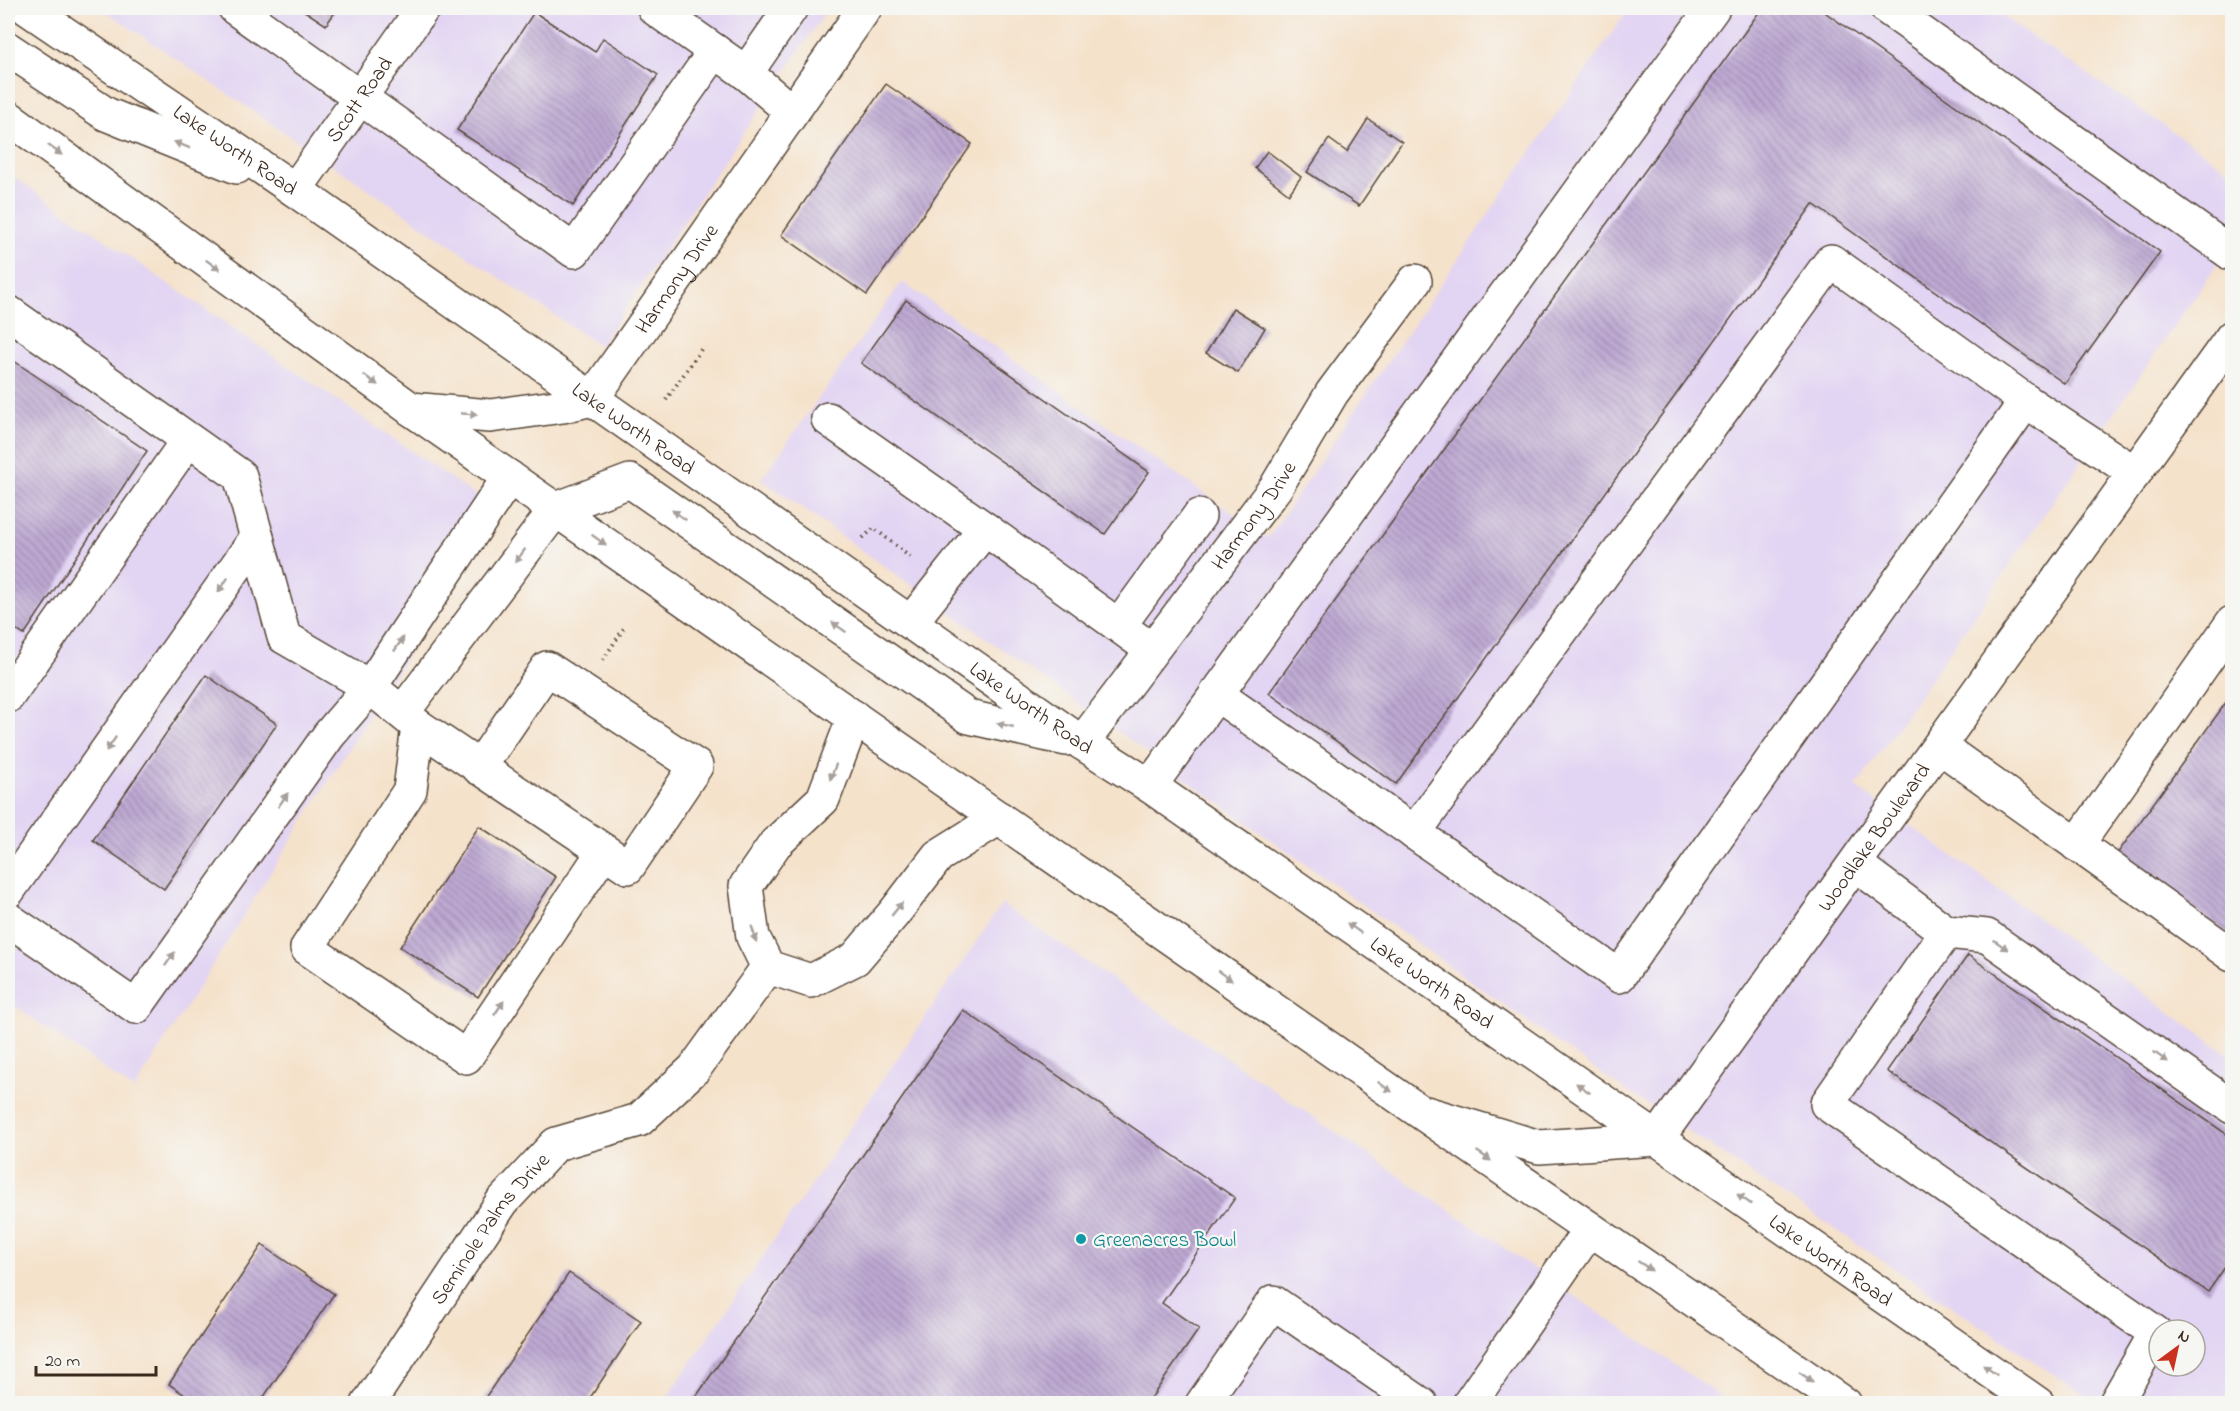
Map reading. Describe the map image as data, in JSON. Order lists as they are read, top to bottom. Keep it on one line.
{"streets":{"main road":["Scott Road","Lake Worth Road","Harmony Drive","Woodlake Boulevard","Seminole Palms Drive"]},"crossings":[["Scott Road","Lake Worth Road"],["Lake Worth Road","Harmony Drive"],["Lake Worth Road","Woodlake Boulevard"]],"places":["Greenacres Bowl"],"scale_bar":"20 m","north":"top right"}
